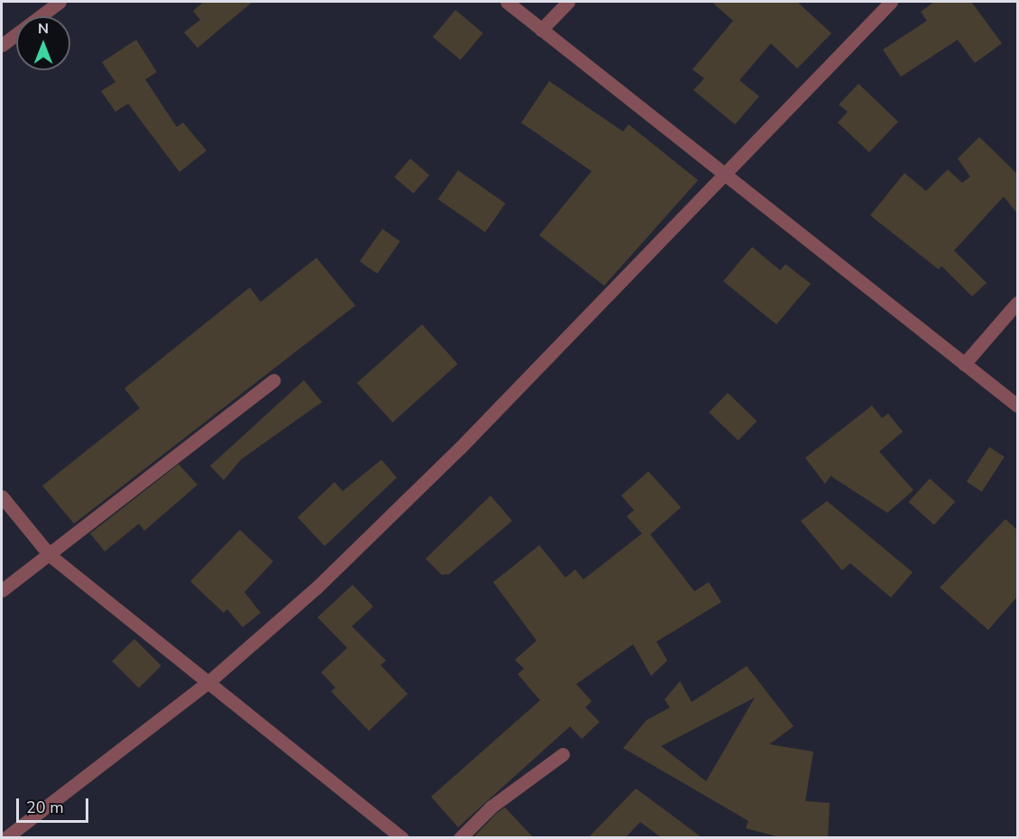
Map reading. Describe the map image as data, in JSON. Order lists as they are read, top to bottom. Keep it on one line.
{"scale_bar":"20 m","north":"top"}
